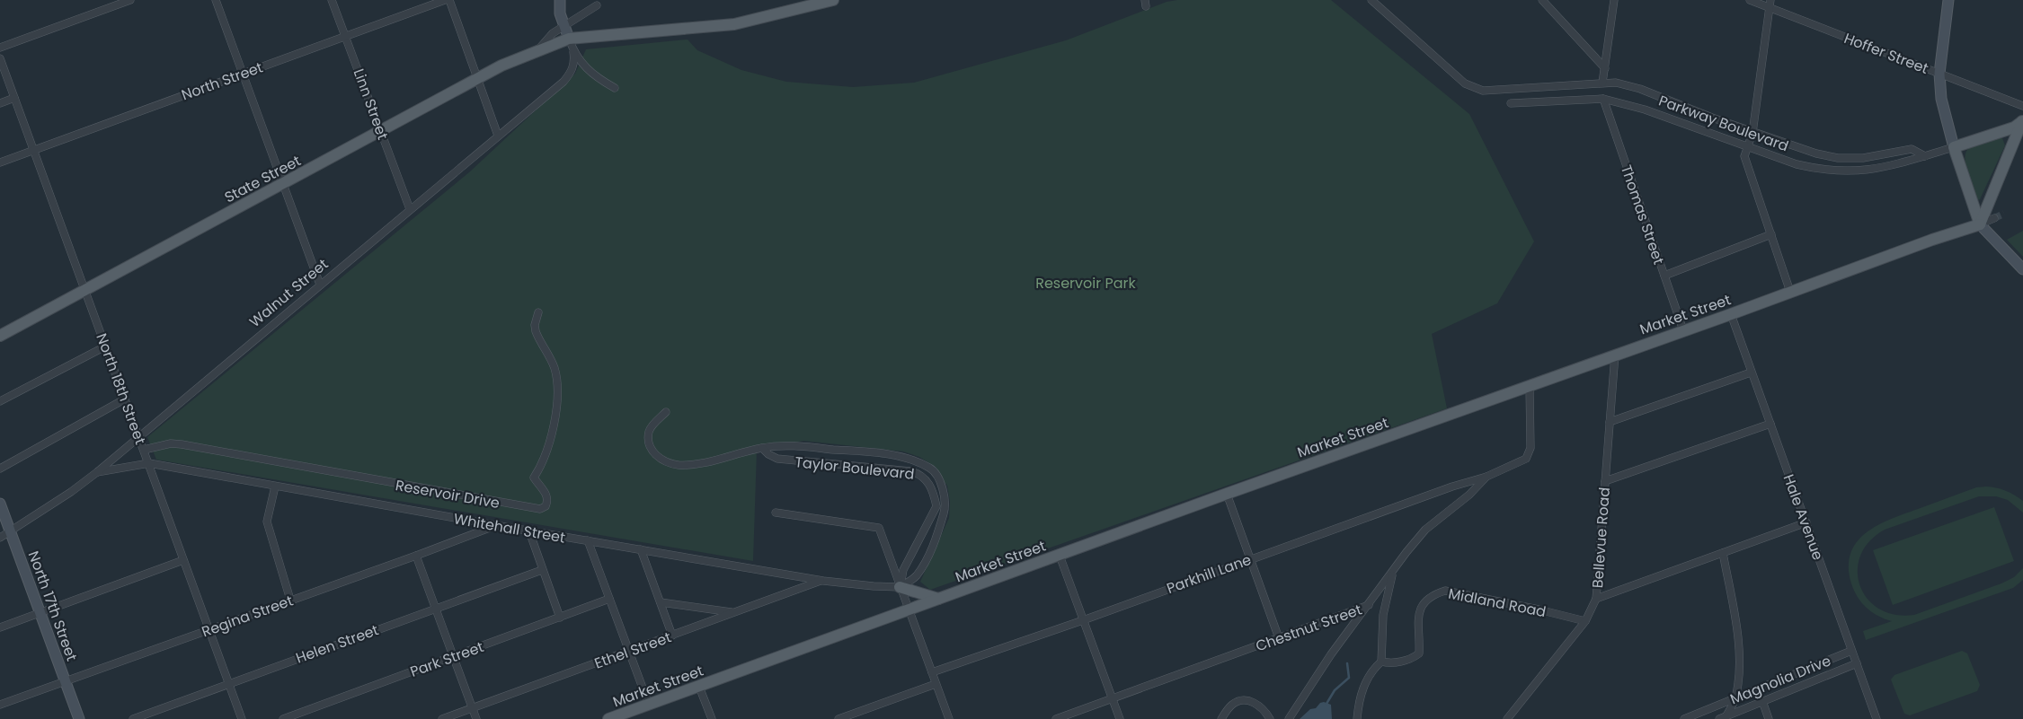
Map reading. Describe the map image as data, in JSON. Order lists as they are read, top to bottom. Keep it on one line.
{"streets":{"main road":["Parkway Boulevard","State Street","Market Street"],"street":["Hoffer Street","North Street","Linn Street","Thomas Street","Walnut Street","North 18th Street","Taylor Boulevard","Reservoir Drive","Hale Avenue","Whitehall Street","Bellevue Road","Parkhill Lane","Midland Road","North 17th Street","Regina Street","Chestnut Street","Helen Street","Ethel Street","Park Street","Magnolia Drive"]},"crossings":[["North Street","Linn Street"],["North Street","North 18th Street"],["Linn Street","State Street"],["Linn Street","Walnut Street"],["Parkway Boulevard","Thomas Street"],["State Street","North 18th Street"],["Thomas Street","Market Street"],["Walnut Street","North 18th Street"],["Walnut Street","Whitehall Street"],["Walnut Street","North 17th Street"],["Market Street","Hale Avenue"],["Market Street","Bellevue Road"],["Market Street","Chestnut Street"],["North 18th Street","Reservoir Drive"],["North 18th Street","Whitehall Street"],["North 18th Street","Regina Street"],["North 18th Street","Helen Street"],["Taylor Boulevard","Whitehall Street"],["Hale Avenue","Magnolia Drive"],["Whitehall Street","Regina Street"],["Whitehall Street","Ethel Street"],["Bellevue Road","Midland Road"],["Parkhill Lane","Chestnut Street"],["North 17th Street","Regina Street"]],"parks":["Reservoir Park"]}
